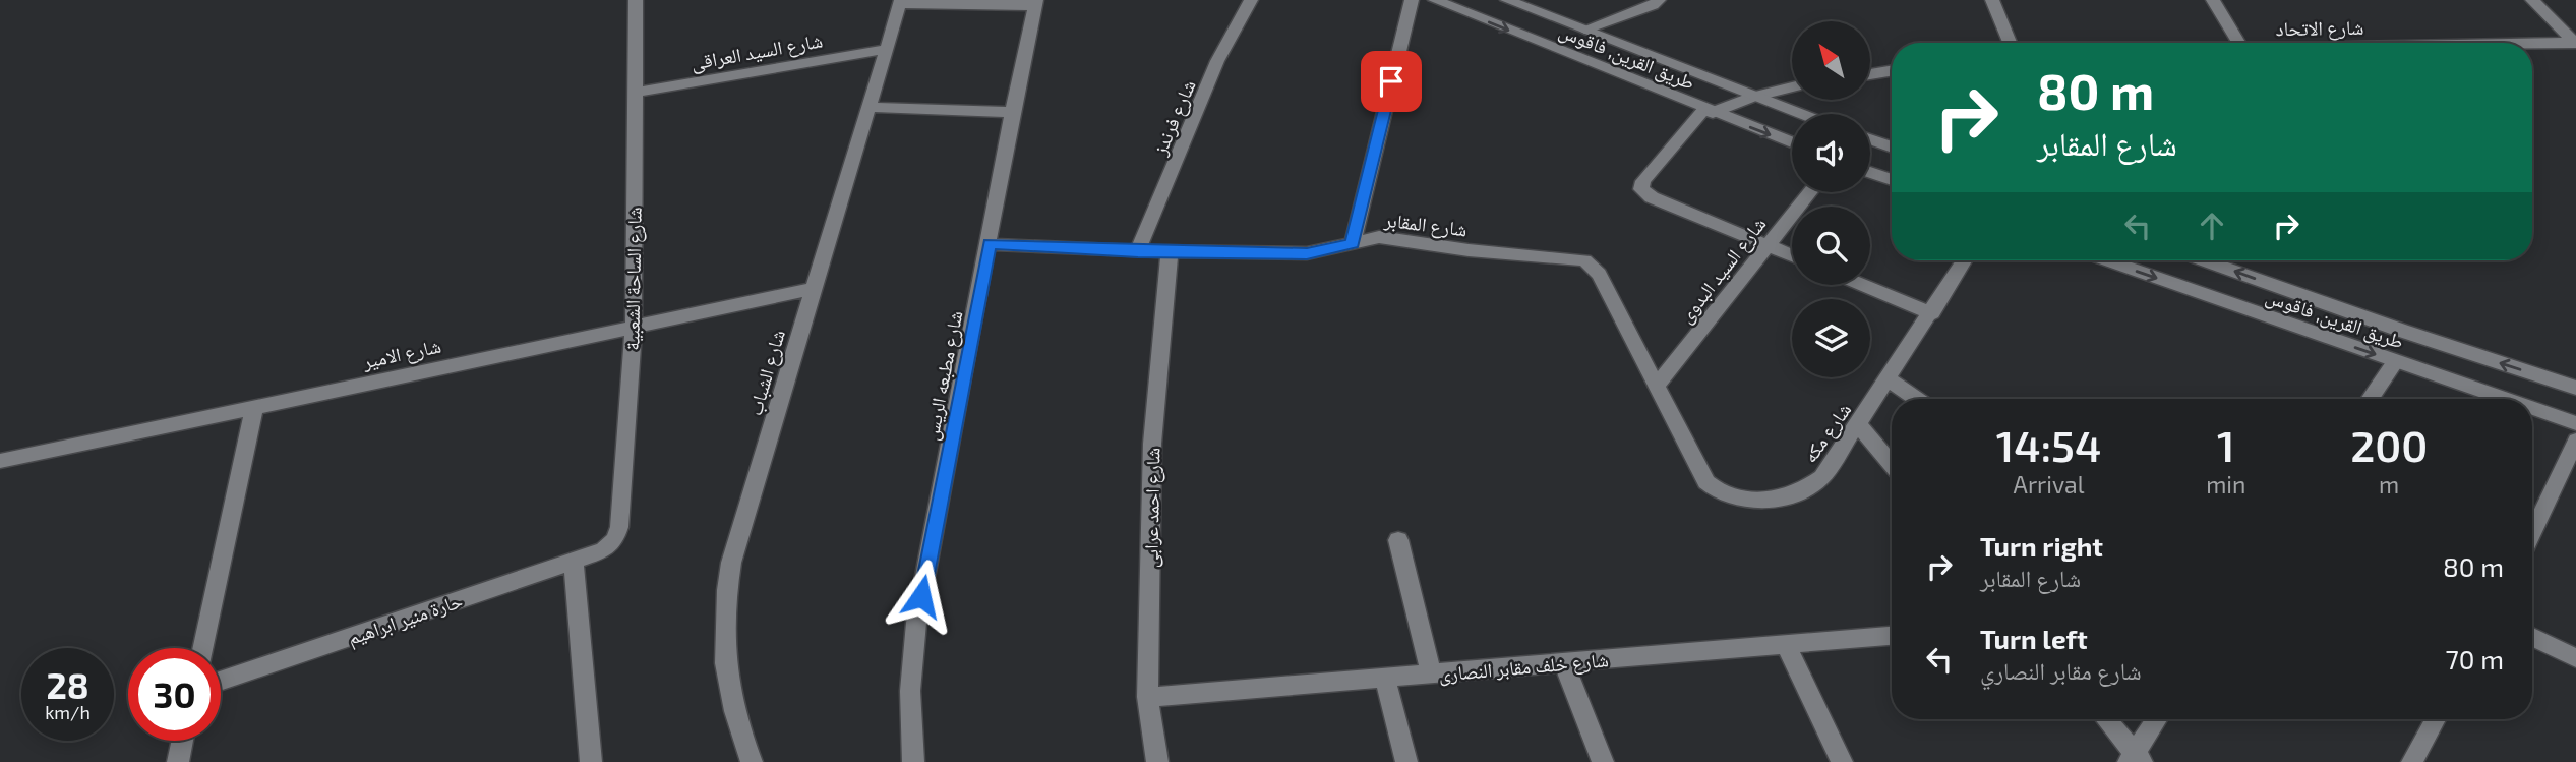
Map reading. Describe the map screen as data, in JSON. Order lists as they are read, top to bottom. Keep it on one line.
{"streets":{"street":["شارع الاتحاد","شارع السيد العراقى","طريق القرين, فاقوس","شارع فرندز","شارع المقابر","شارع السيد البدوى","شارع الساحة الشعبية","شارع الامير","شارع الشباب","شارع مطبعه الريس","شارع مكه","شارع احمد عرابى","حارة منير ابراهيم","شارع خلف مقابر النصارى"]},"crossings":[["شارع السيد العراقى","شارع الساحة الشعبية"],["شارع السيد العراقى","شارع الشباب"],["شارع فرندز","شارع المقابر"],["شارع المقابر","شارع السيد البدوى"],["شارع المقابر","شارع مطبعه الريس"],["شارع المقابر","شارع مكه"],["شارع المقابر","شارع احمد عرابى"],["شارع السيد البدوى","شارع مكه"],["شارع الساحة الشعبية","شارع الامير"],["شارع الساحة الشعبية","حارة منير ابراهيم"],["شارع الامير","شارع الشباب"],["شارع احمد عرابى","شارع خلف مقابر النصارى"]],"north":"top left","page":{"turn":["80 m","شارع المقابر"],"eta":["14:54","Arrival","1","min","200","m"],"list":[{"name":"Turn right","note":"شارع المقابر","value":"80 m"},{"name":"Turn left","note":"شارع مقابر النصاري","value":"70 m"}],"speed":"28 km/h","limit":"30"}}
